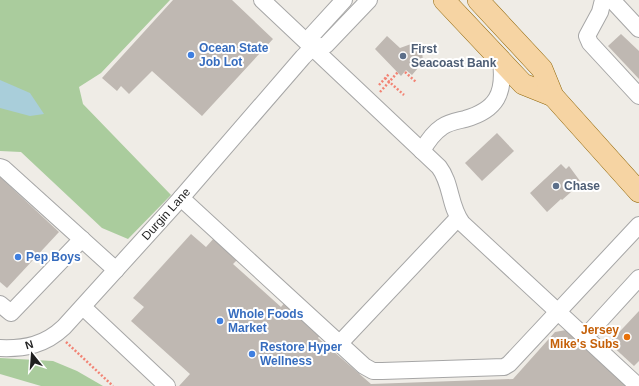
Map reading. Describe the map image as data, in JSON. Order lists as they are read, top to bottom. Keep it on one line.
{"streets":{"street":["Durgin Lane"]},"places":["Ocean State Job Lot","First Seacoast Bank","Chase","Pep Boys","Whole Foods Market","Jersey Mike's Subs","Restore Hyper Wellness"],"north":"top"}
